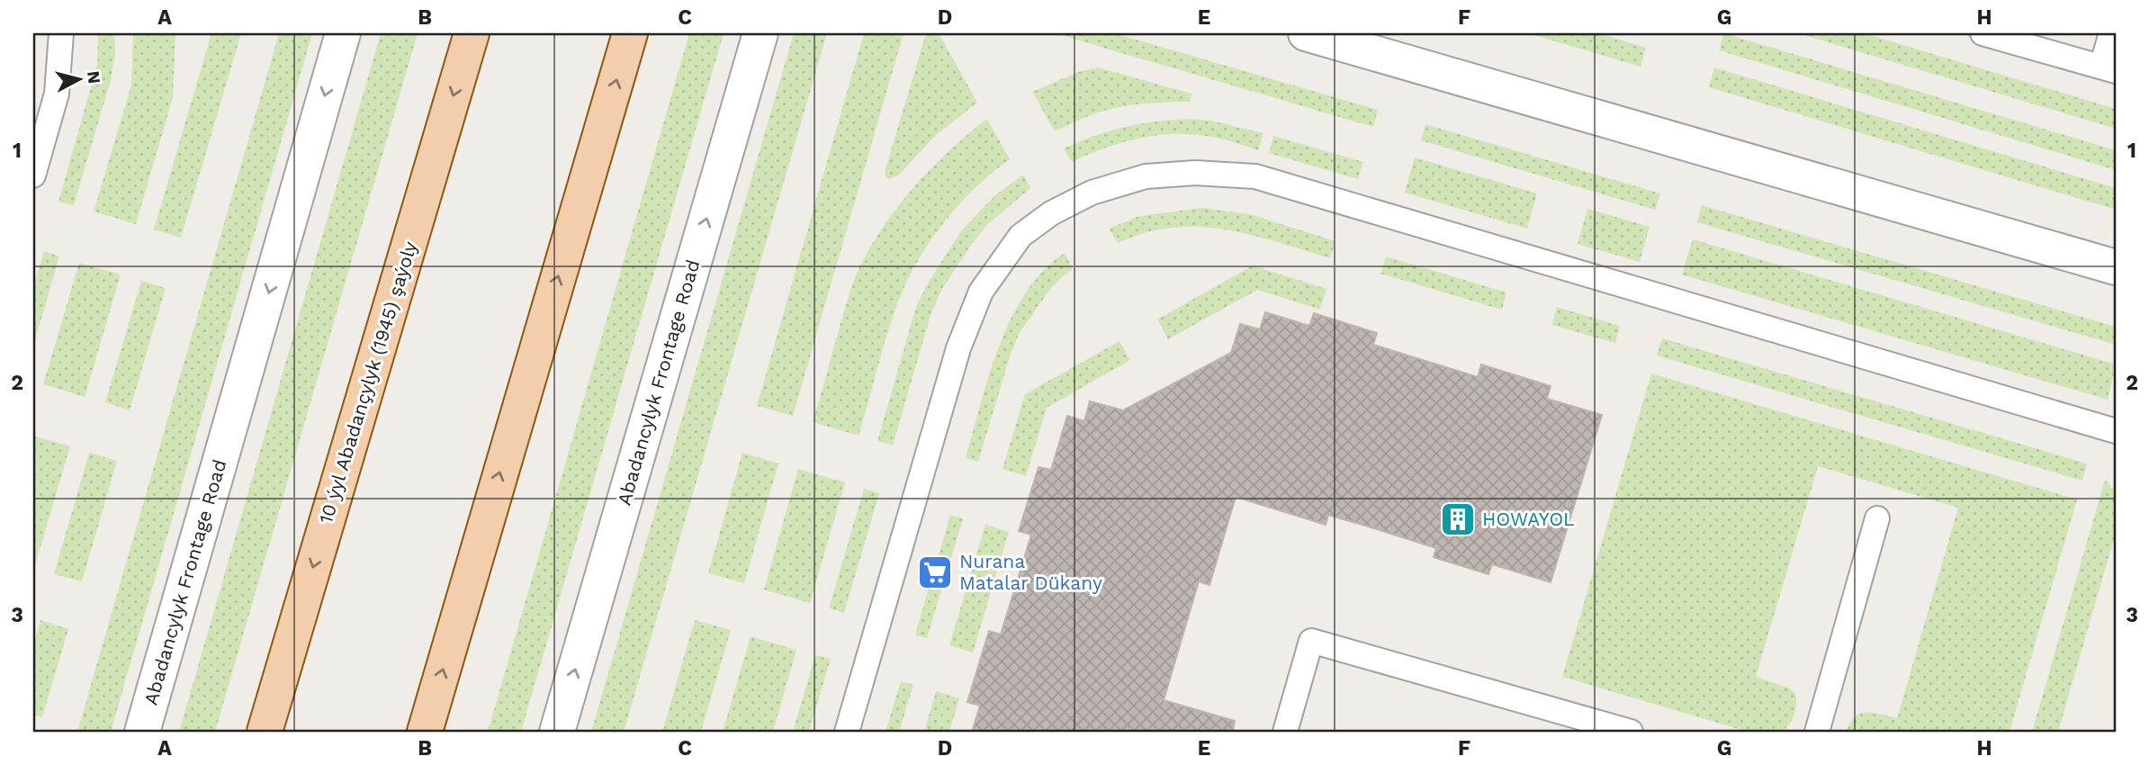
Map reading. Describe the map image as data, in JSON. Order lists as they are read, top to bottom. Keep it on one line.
{"streets":{"main road":["10 ýyl Abadançylyk (1945) şaýoly"],"street":["Abadancylyk Frontage Road"]},"places":{"building":["HOWAYOL"],"supermarket":["Nurana Matalar Dükany"]},"north":"right","grid":{"columns":["A","B","C","D","E","F","G","H"],"rows":["1","2","3"]}}
